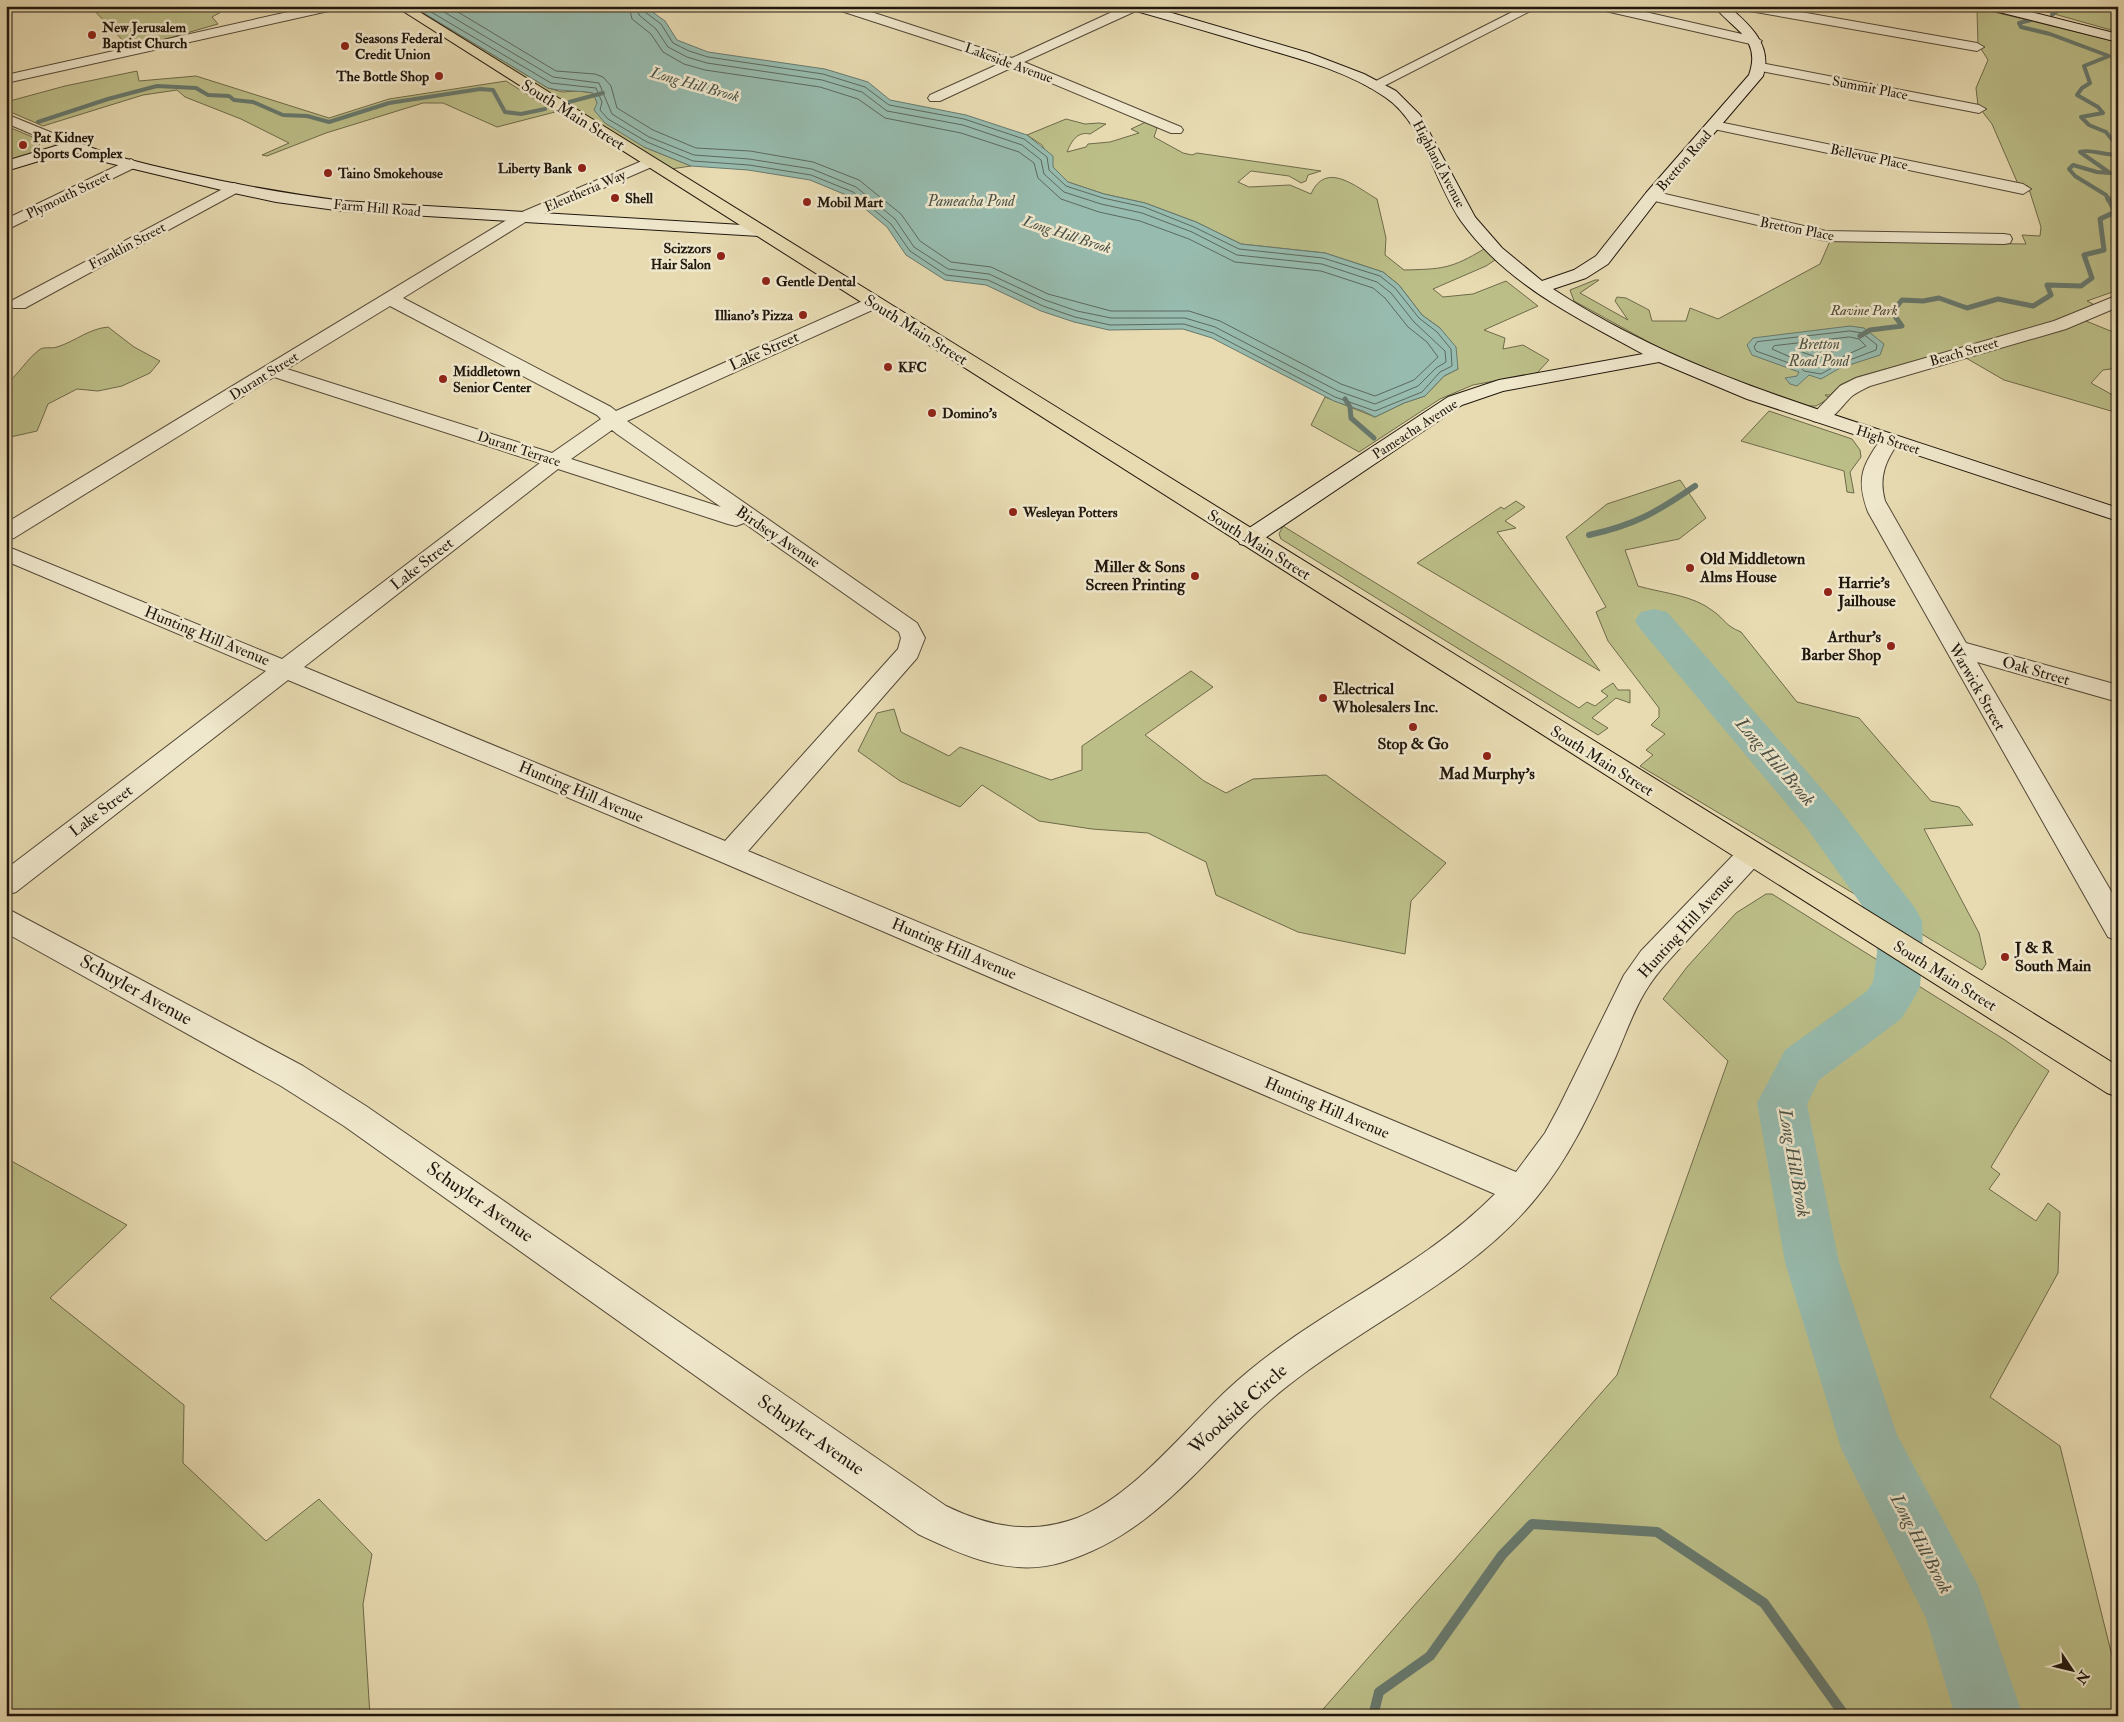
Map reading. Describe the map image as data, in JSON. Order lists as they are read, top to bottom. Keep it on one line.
{"streets":{"main road":["South Main Street"],"street":["Lakeside Avenue","Summit Place","Bellevue Place","Bretton Road","Highland Avenue","Eleutheria Way","Plymouth Street","Farm Hill Road","Bretton Place","Franklin Street","Lake Street","Beach Street","Durant Street","Pameacha Avenue","High Street","Durant Terrace","Birdsey Avenue","Hunting Hill Avenue","Oak Street","Warwick Street","Schuyler Avenue","Woodside Circle"]},"crossings":[["Summit Place","Bretton Road"],["South Main Street","Eleutheria Way"],["South Main Street","Farm Hill Road"],["South Main Street","Lake Street"],["South Main Street","Pameacha Avenue"],["South Main Street","Hunting Hill Avenue"],["Bellevue Place","Bretton Road"],["Bretton Road","Highland Avenue"],["Bretton Road","Bretton Place"],["Highland Avenue","Pameacha Avenue"],["Highland Avenue","High Street"],["Eleutheria Way","Farm Hill Road"],["Eleutheria Way","Durant Street"],["Plymouth Street","Farm Hill Road"],["Farm Hill Road","Franklin Street"],["Farm Hill Road","Durant Street"],["Lake Street","Durant Terrace"],["Lake Street","Birdsey Avenue"],["Lake Street","Hunting Hill Avenue"],["Beach Street","High Street"],["Durant Street","Durant Terrace"],["Durant Street","Birdsey Avenue"],["Pameacha Avenue","High Street"],["High Street","Warwick Street"],["Durant Terrace","Birdsey Avenue"],["Birdsey Avenue","Hunting Hill Avenue"],["Hunting Hill Avenue","Woodside Circle"],["Oak Street","Warwick Street"],["Schuyler Avenue","Woodside Circle"]],"water":["Long Hill Brook","Pameacha Pond","Bretton Road Pond"],"parks":["Ravine Park"],"places":["New Jerusalem Baptist Church","Seasons Federal Credit Union","The Bottle Shop","Pat Kidney Sports Complex","Liberty Bank","Taino Smokehouse","Shell","Mobil Mart","Scizzors Hair Salon","Gentle Dental","Illiano's Pizza","KFC","Middletown Senior Center","Domino's","Wesleyan Potters","Old Middletown Alms House","Miller & Sons Screen Printing","Harrie's Jailhouse","Arthur's Barber Shop","Electrical Wholesalers Inc.","Stop & Go","Mad Murphy’s","J & R South Main"],"north":"bottom right"}
